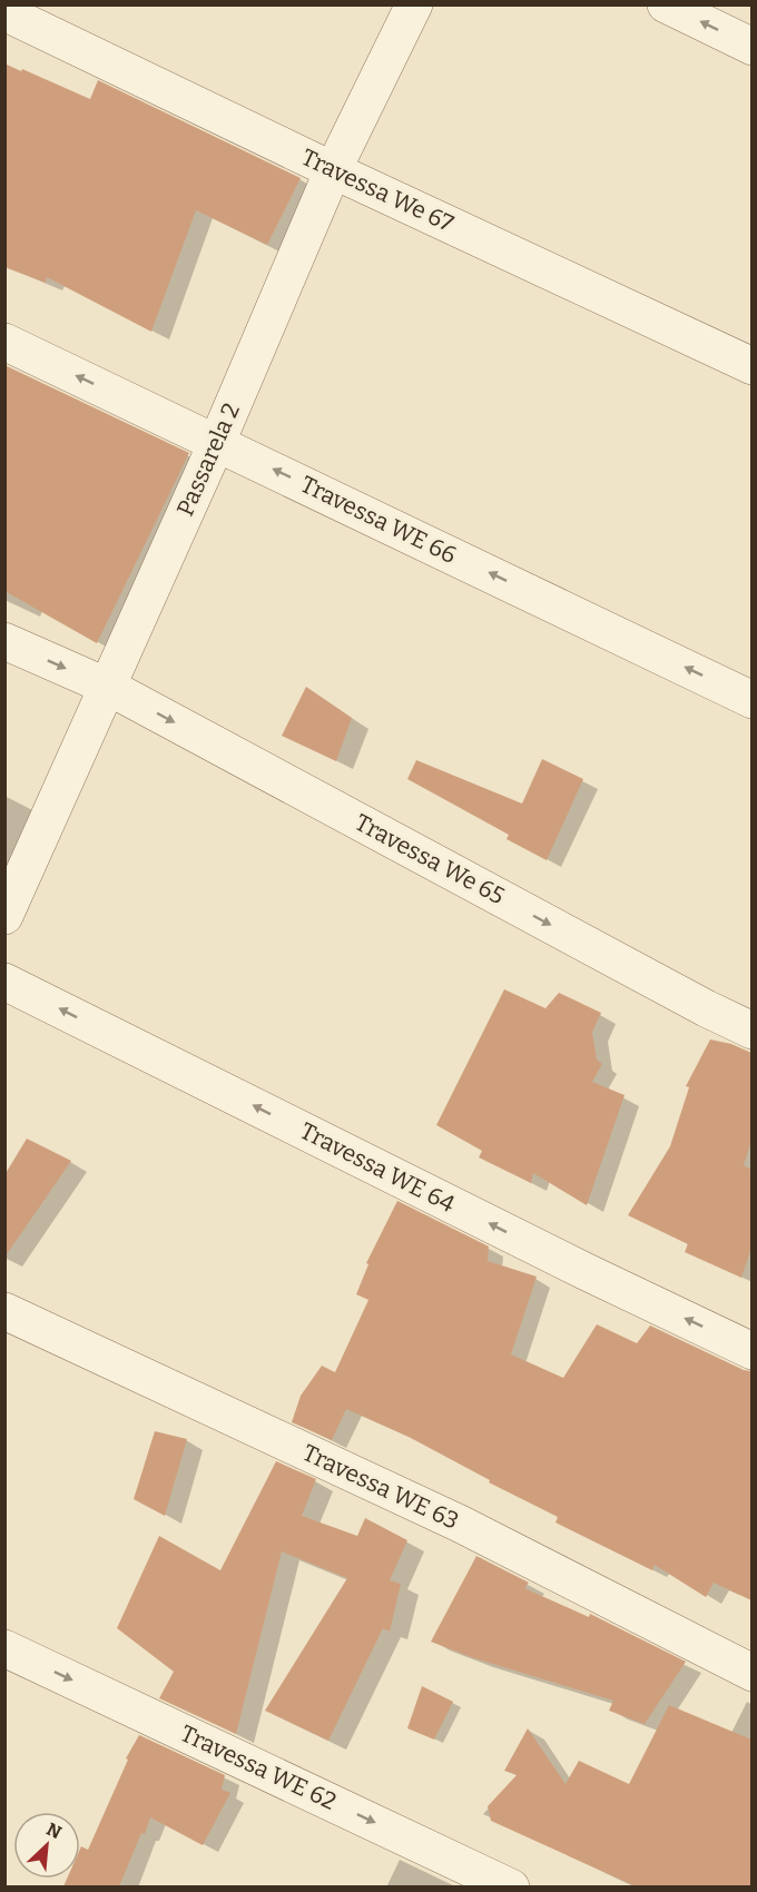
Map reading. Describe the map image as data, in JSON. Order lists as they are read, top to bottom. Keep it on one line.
{"streets":{"street":["Travessa We 67","Passarela 2","Travessa WE 66","Travessa We 65","Travessa WE 64","Travessa WE 63","Travessa WE 62"]},"crossings":[["Travessa We 67","Passarela 2"],["Passarela 2","Travessa WE 66"],["Passarela 2","Travessa We 65"]],"one_way":["Travessa WE 66","Travessa We 65","Travessa WE 64","Travessa WE 62"],"north":"top right"}
